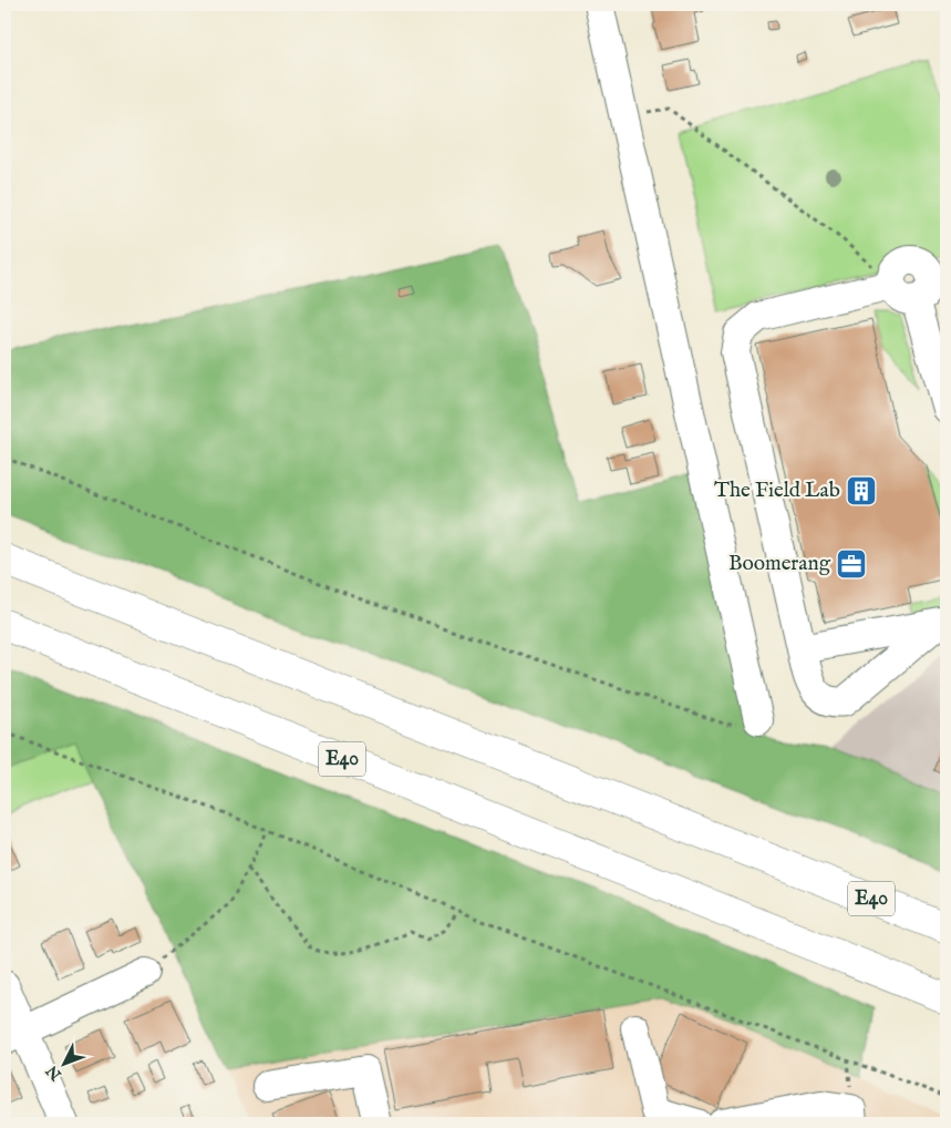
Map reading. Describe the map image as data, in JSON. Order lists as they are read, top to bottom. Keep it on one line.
{"streets":{"highway":["E40"]},"places":{"building":["The Field Lab"],"office":["Boomerang"]},"north":"bottom left"}
